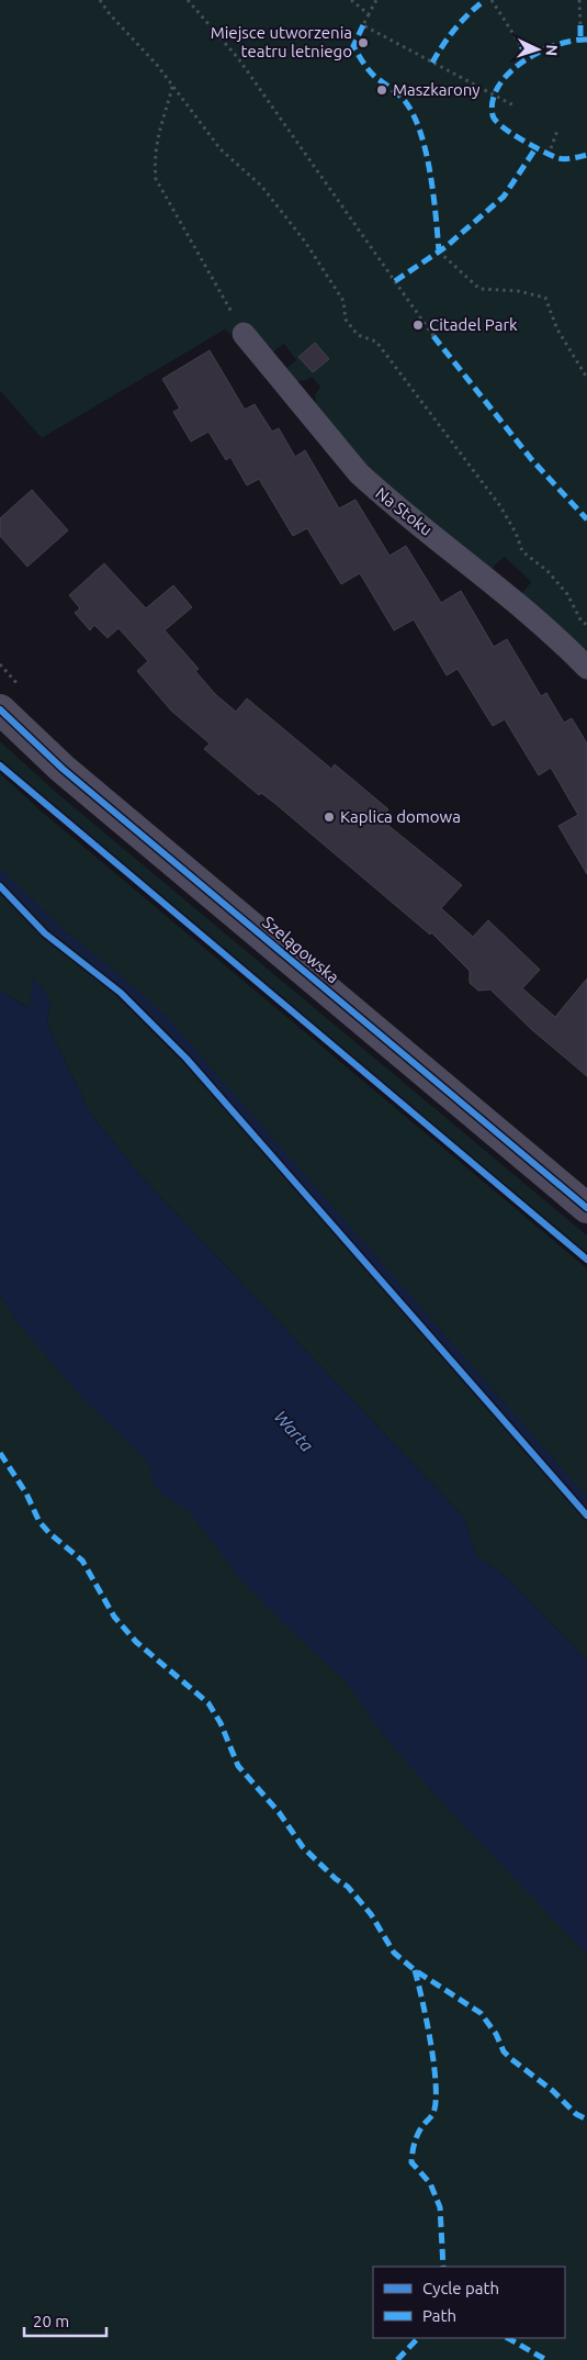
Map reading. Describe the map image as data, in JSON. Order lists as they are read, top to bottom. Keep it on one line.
{"streets":{"street":["Na Stoku","Szelągowska"]},"water":["Warta"],"places":["Miejsce utworzenia teatru letniego","Maszkarony","Citadel Park","Kaplica domowa"],"legend":["Cycle path","Path"],"scale_bar":"20 m","north":"right"}
